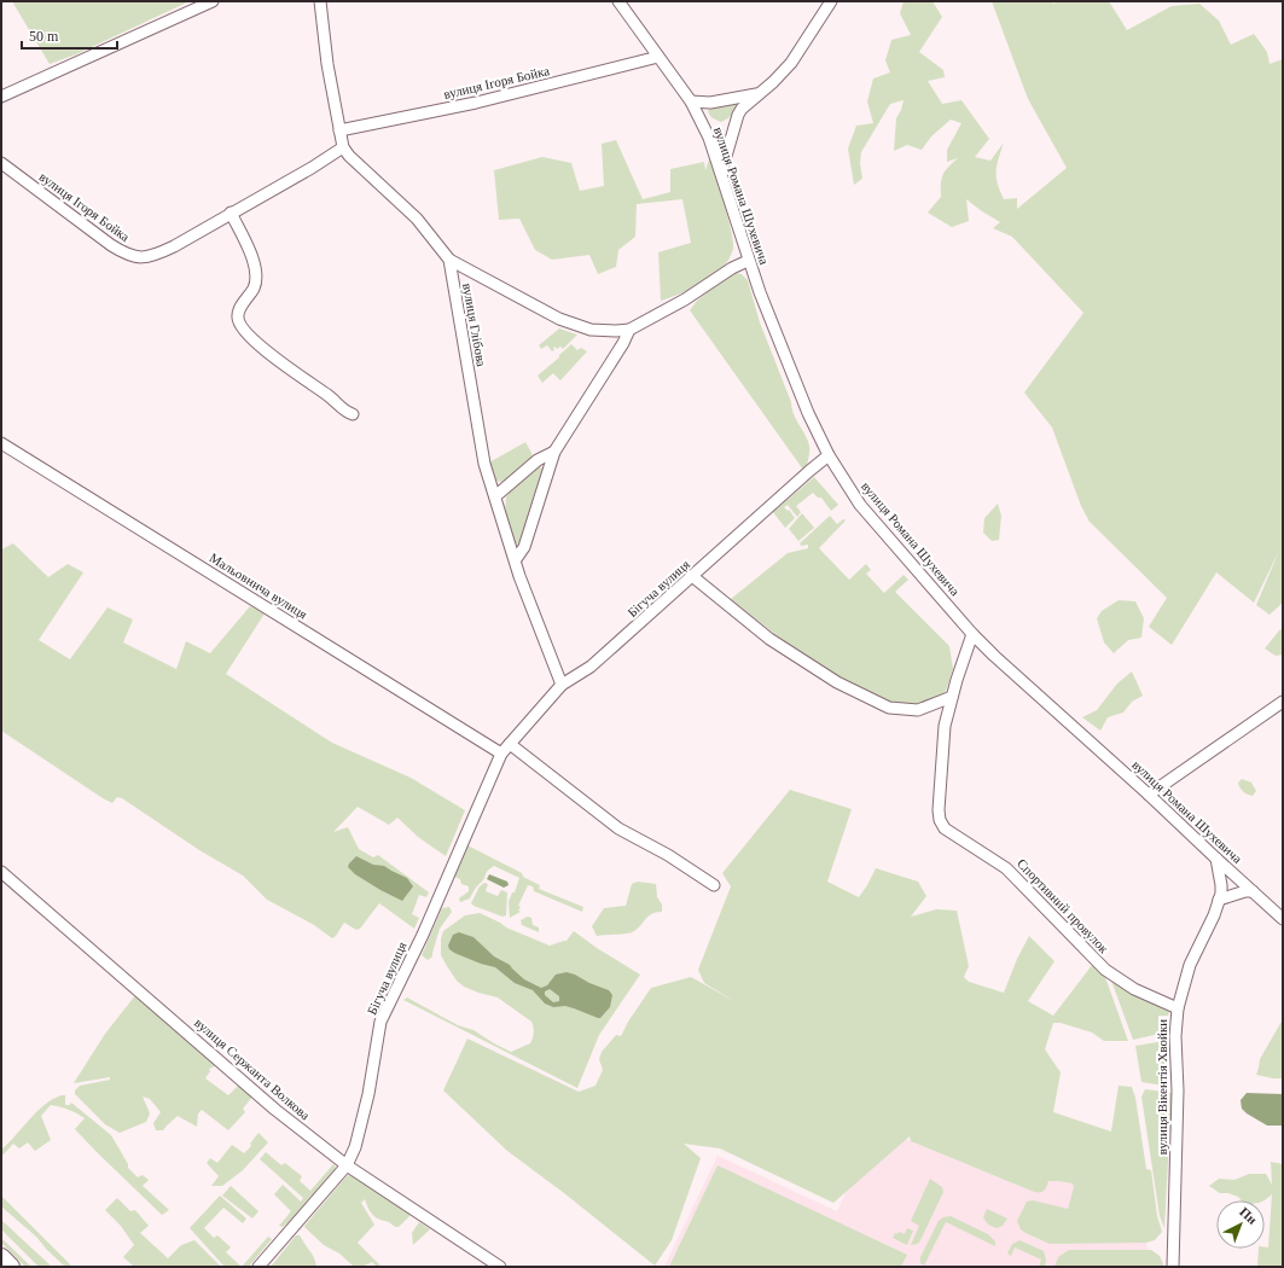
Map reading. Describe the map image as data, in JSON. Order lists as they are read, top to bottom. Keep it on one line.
{"streets":{"street":["вулиця Ігоря Бойка","вулиця Романа Шухевича","вулиця Глібова","Мальовнича вулиця","Бігуча вулиця","Спортивний провулок","вулиця Сержанта Волкова","вулиця Вікентія Хвойки"]},"crossings":[["вулиця Ігоря Бойка","вулиця Романа Шухевича"],["вулиця Ігоря Бойка","вулиця Глібова"],["вулиця Романа Шухевича","Бігуча вулиця"],["вулиця Романа Шухевича","Спортивний провулок"],["вулиця Романа Шухевича","вулиця Вікентія Хвойки"],["вулиця Глібова","Бігуча вулиця"],["Мальовнича вулиця","Бігуча вулиця"],["Бігуча вулиця","вулиця Сержанта Волкова"],["Спортивний провулок","вулиця Вікентія Хвойки"]],"scale_bar":"50 m","north":"top right"}
